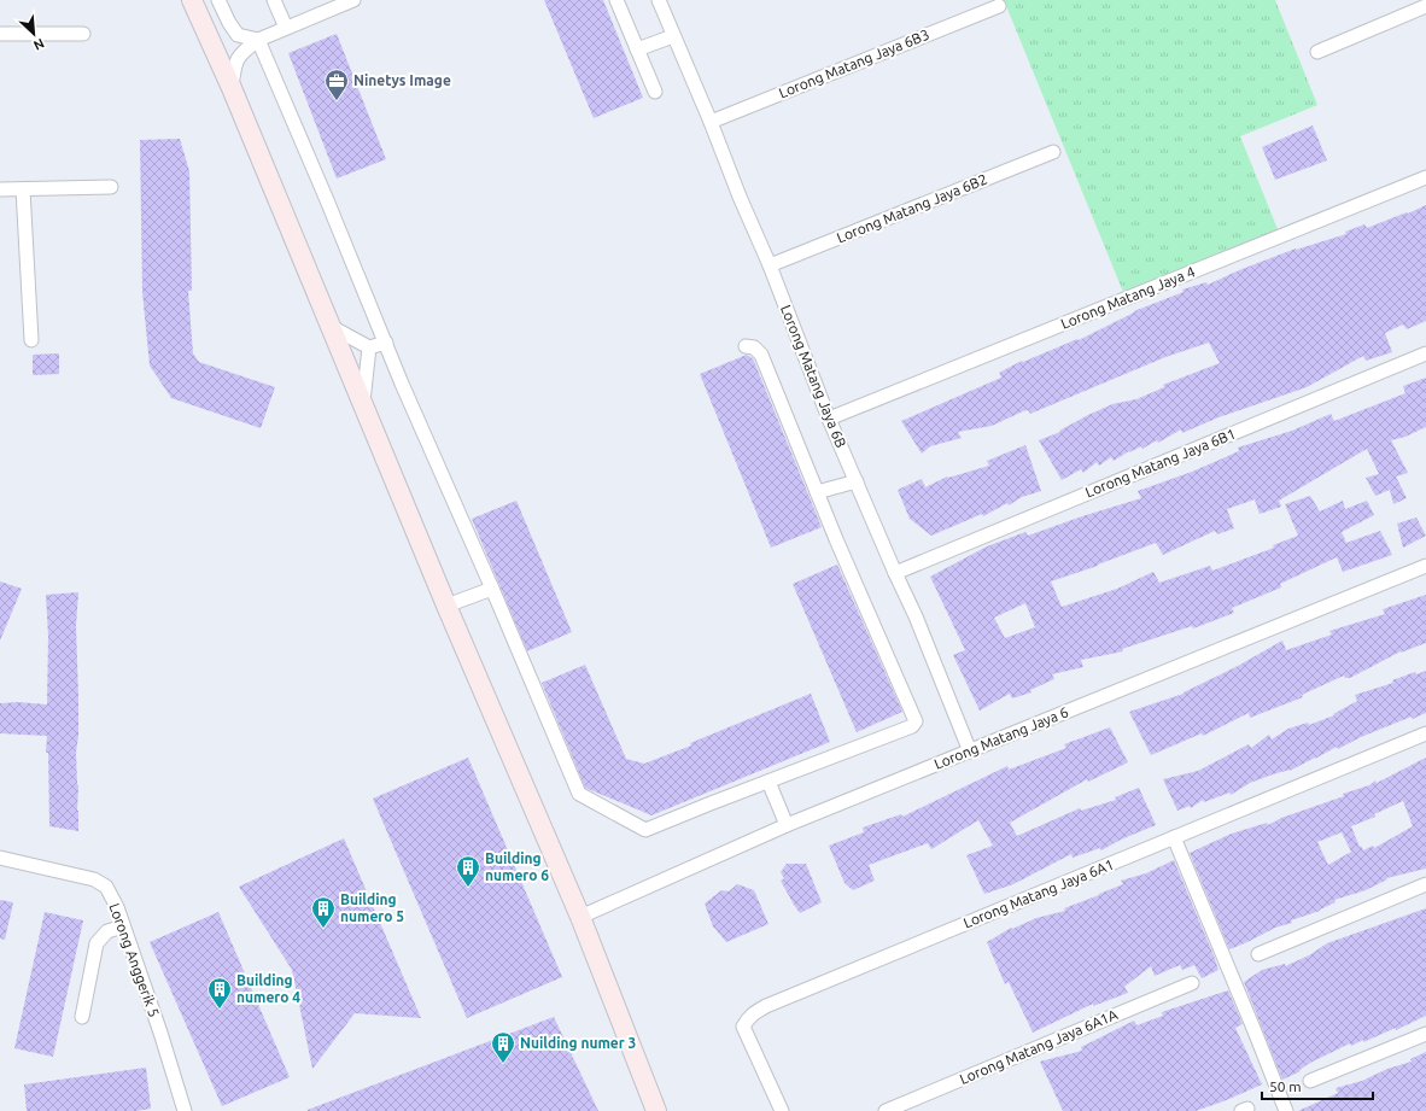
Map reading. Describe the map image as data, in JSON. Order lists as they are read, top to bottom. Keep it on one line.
{"streets":{"street":["Lorong Matang Jaya 6B3","Lorong Matang Jaya 6B2","Lorong Matang Jaya 4","Lorong Matang Jaya 6B","Lorong Matang Jaya 6B1","Lorong Matang Jaya 6","Lorong Matang Jaya 6A1","Lorong Anggerik 5","Lorong Matang Jaya 6A1A"]},"crossings":[["Lorong Matang Jaya 6B3","Lorong Matang Jaya 6B"],["Lorong Matang Jaya 6B2","Lorong Matang Jaya 6B"],["Lorong Matang Jaya 4","Lorong Matang Jaya 6B"],["Lorong Matang Jaya 6B","Lorong Matang Jaya 6B1"],["Lorong Matang Jaya 6B","Lorong Matang Jaya 6"]],"places":{"office":["Ninetys Image"],"building":["Building numero 6","Building numero 5","Building numero 4","Nuilding numer 3"]},"scale_bar":"50 m","north":"bottom right"}
